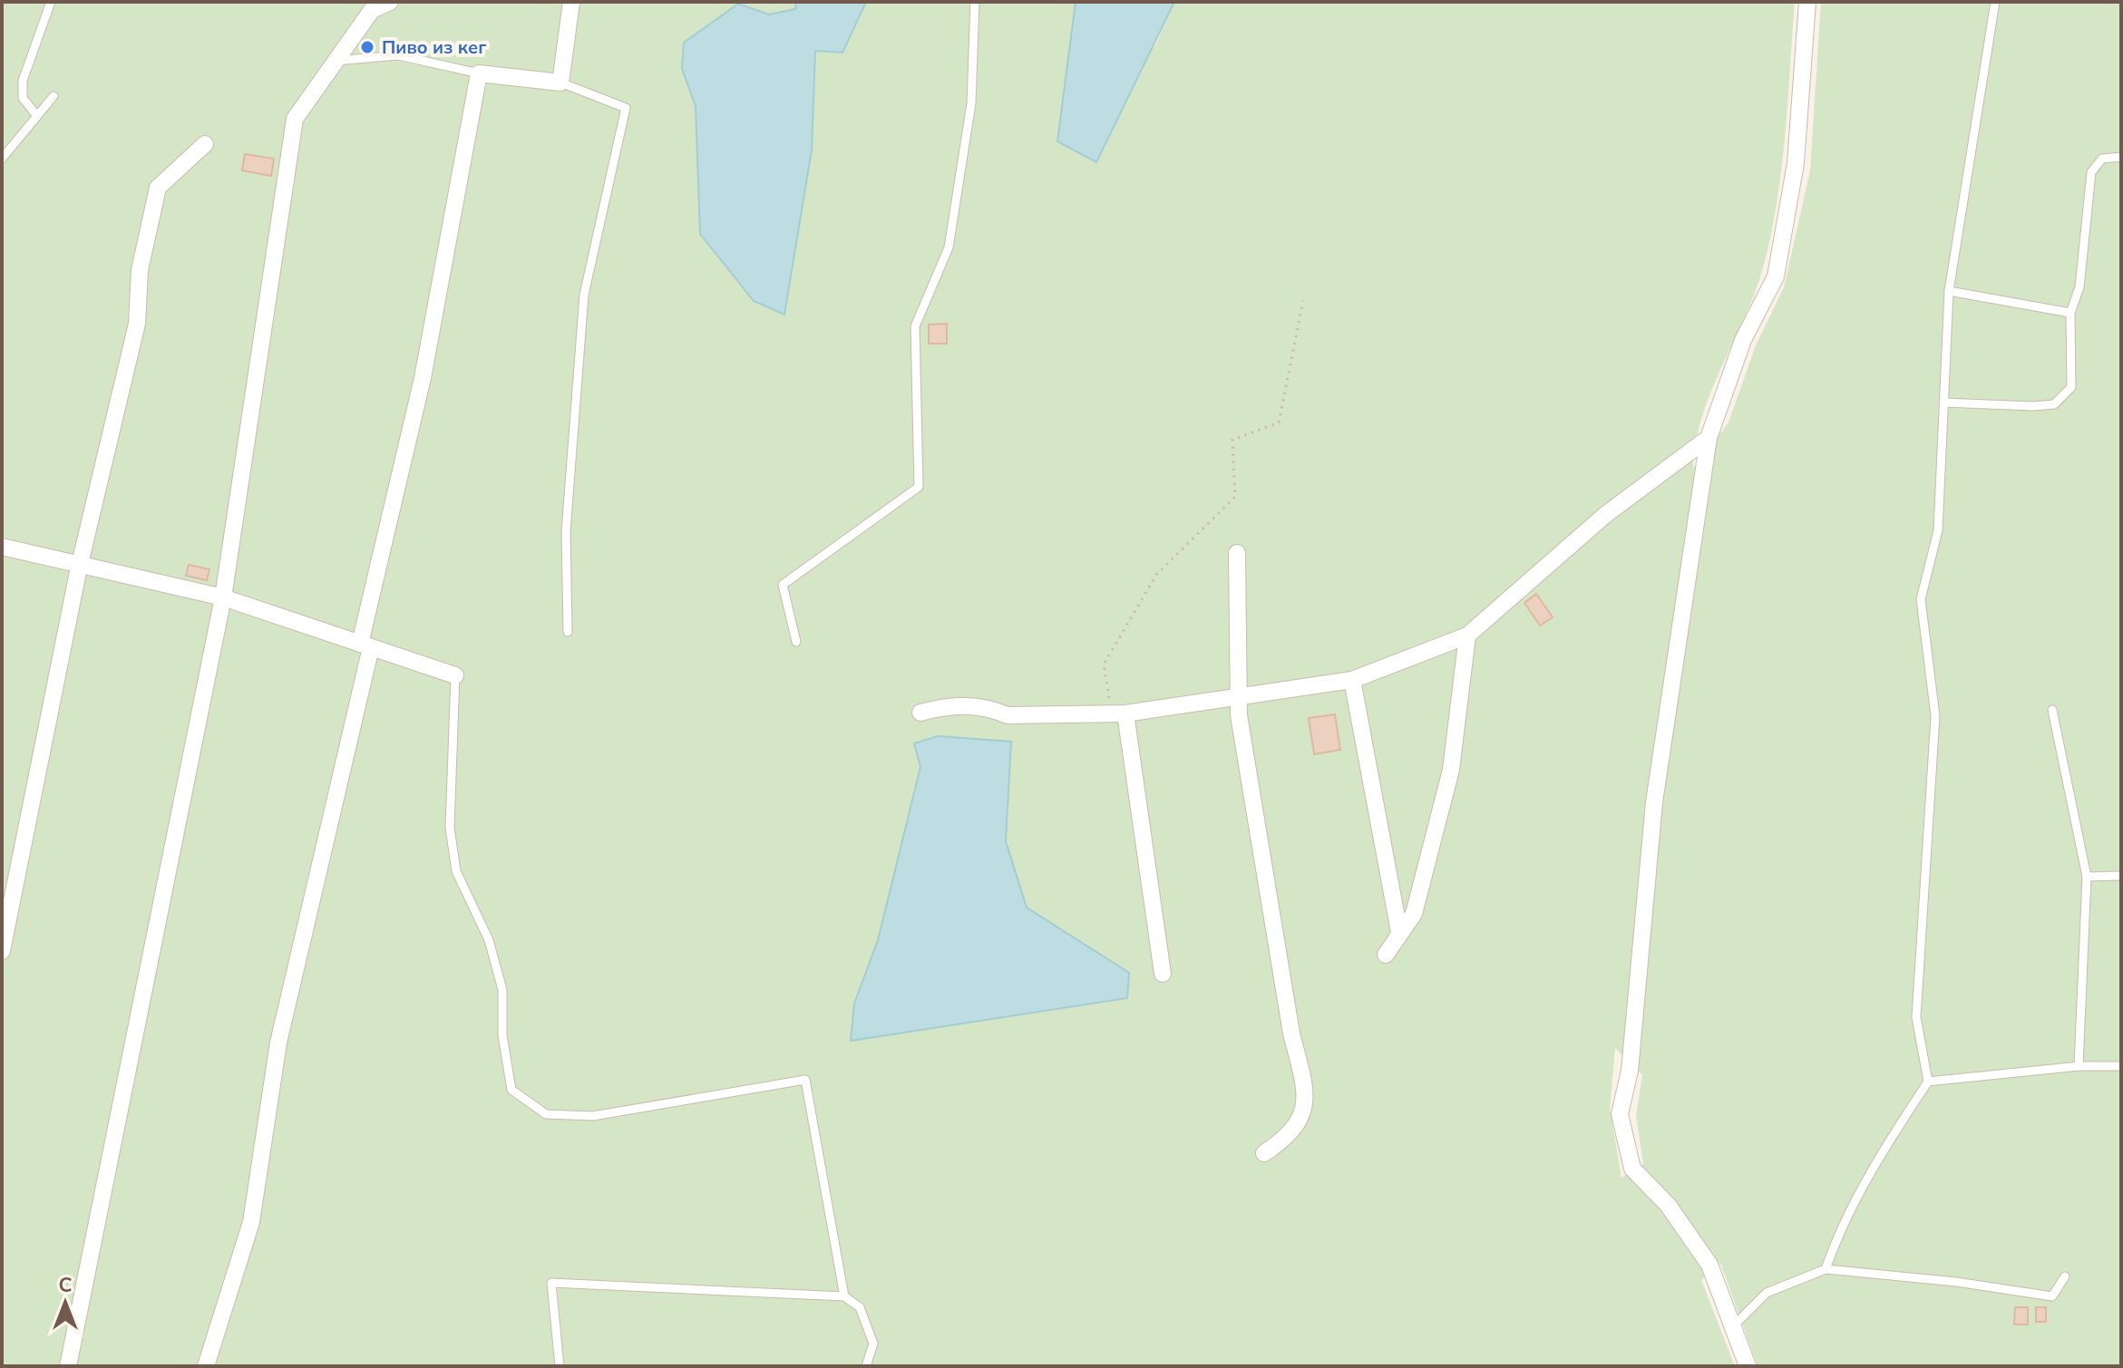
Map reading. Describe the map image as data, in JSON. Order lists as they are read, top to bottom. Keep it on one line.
{"places":["Пиво из кег"],"north":"top"}
